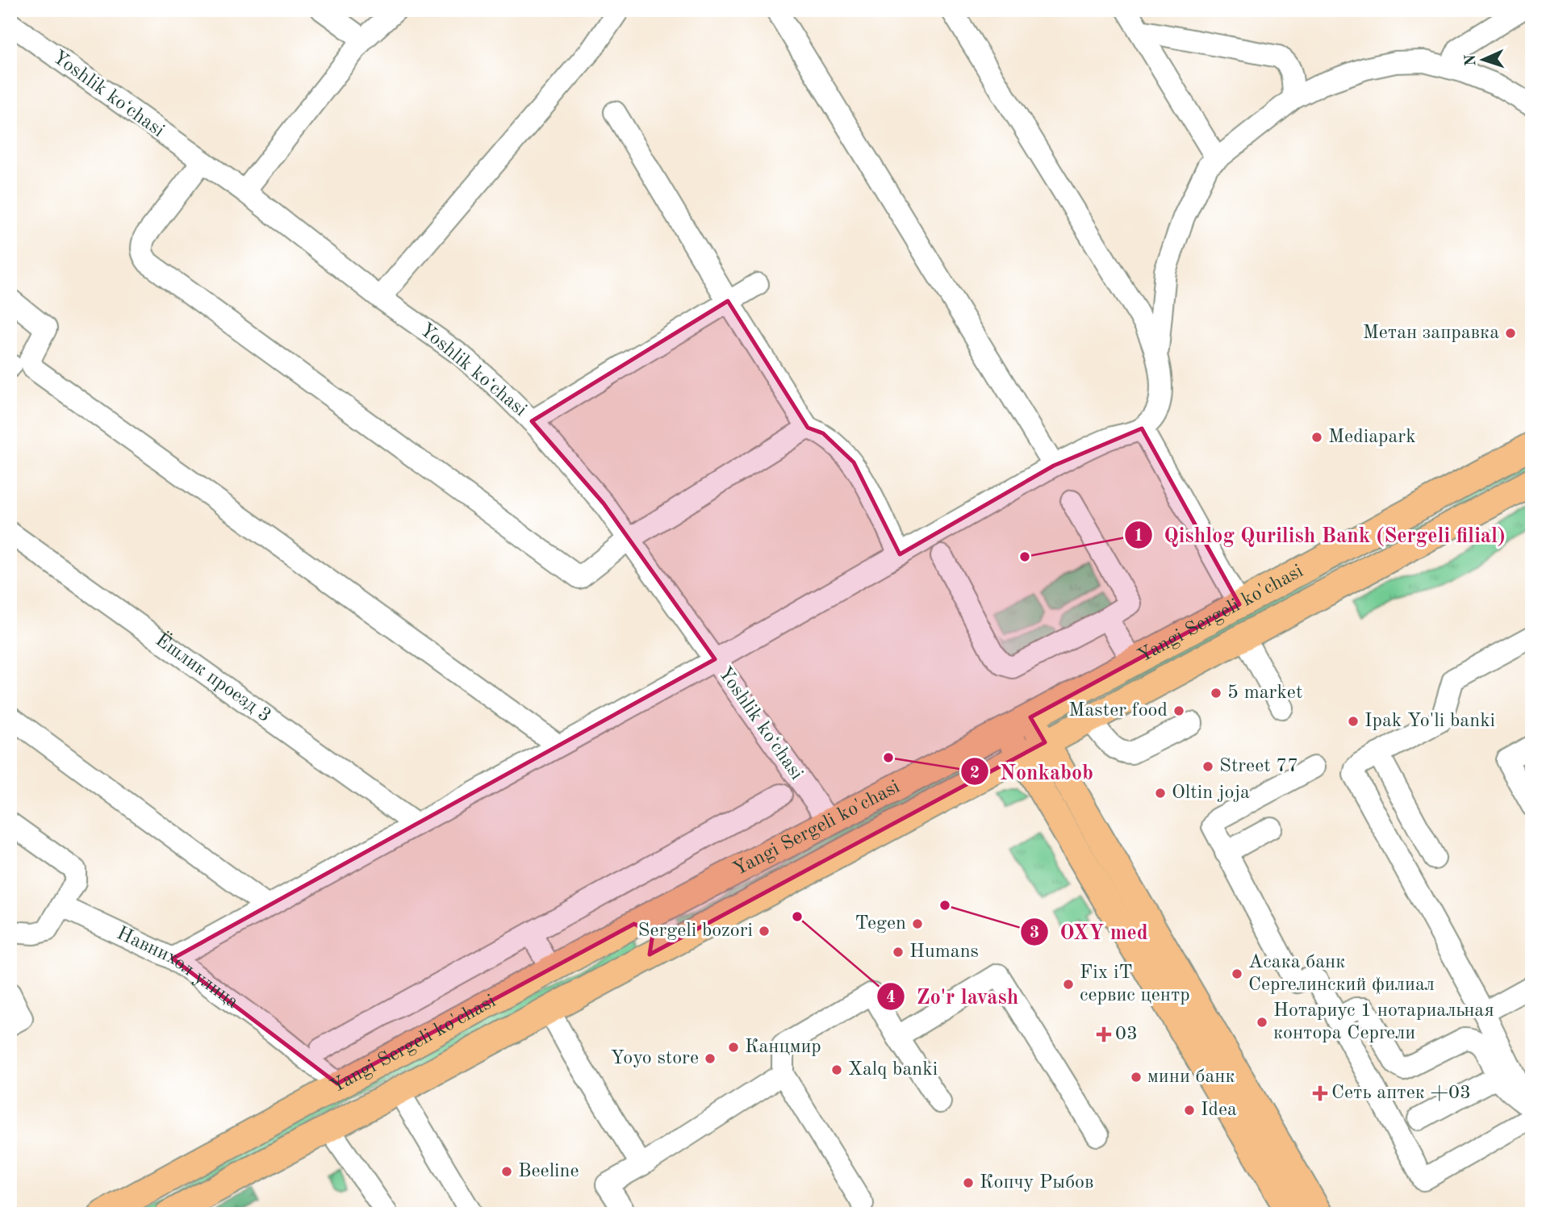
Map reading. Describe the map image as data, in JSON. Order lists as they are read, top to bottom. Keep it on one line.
{"streets":{"main road":["Yangi Sergeli ko'chasi"],"street":["Yoshlik koʻchasi","Ёшлик проезд 3","Навнихол улица"]},"crossings":[["Yoshlik koʻchasi","Yangi Sergeli ko'chasi"],["Yangi Sergeli ko'chasi","Навнихол улица"]],"places":{"other":["Метан заправка","Mediapark","Qishlog Qurilish Bank (Sergeli filial)","5 market","Master food","Ipak Yo'li banki","Nonkabob","Street 77","Oltin joja","OXY med","Zo'r lavash","Tegen","Sergeli bozori","Humans","Асака банк Сергелинский филиал","Fix iT сервис центр","Нотариус 1 нотариальная контора Сергели","Канцмир","Yoyo store","Xalq banki","мини банк","Idea","Beeline","Копчу Рыбов"],"health":["03","Сеть аптек +03"]},"north":"left"}
